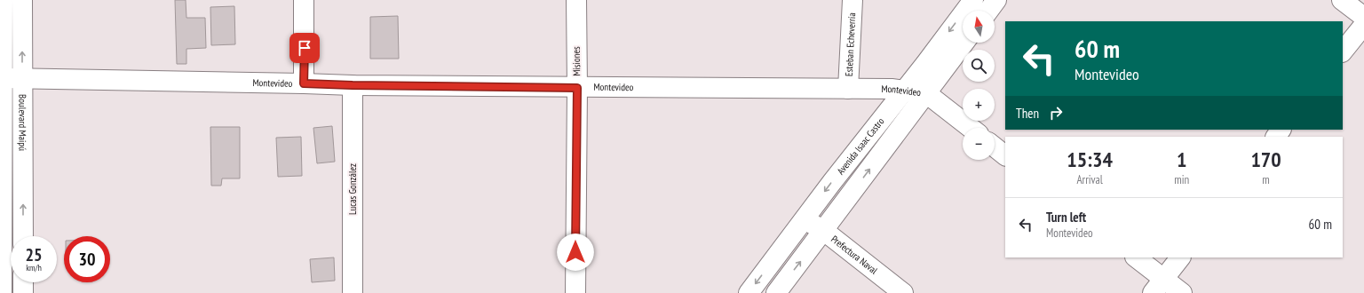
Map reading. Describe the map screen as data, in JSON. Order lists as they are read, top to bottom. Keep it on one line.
{"streets":{"street":["Esteban Echeverría","Misiones","Montevideo","Boulevard Maipú","Avenida Isaac Castro","Lucas González","Prefectura Naval"]},"crossings":[["Esteban Echeverría","Montevideo"],["Misiones","Montevideo"],["Montevideo","Boulevard Maipú"],["Montevideo","Avenida Isaac Castro"],["Montevideo","Lucas González"],["Avenida Isaac Castro","Prefectura Naval"]],"north":"top","page":{"map_buttons":["+","−"],"turn":["60 m","Montevideo"],"then":"Then","eta":["15:34","Arrival","1","min","170","m"],"list":[{"name":"Turn left","note":"Montevideo","value":"60 m"}],"speed":"25 km/h","limit":"30"}}
